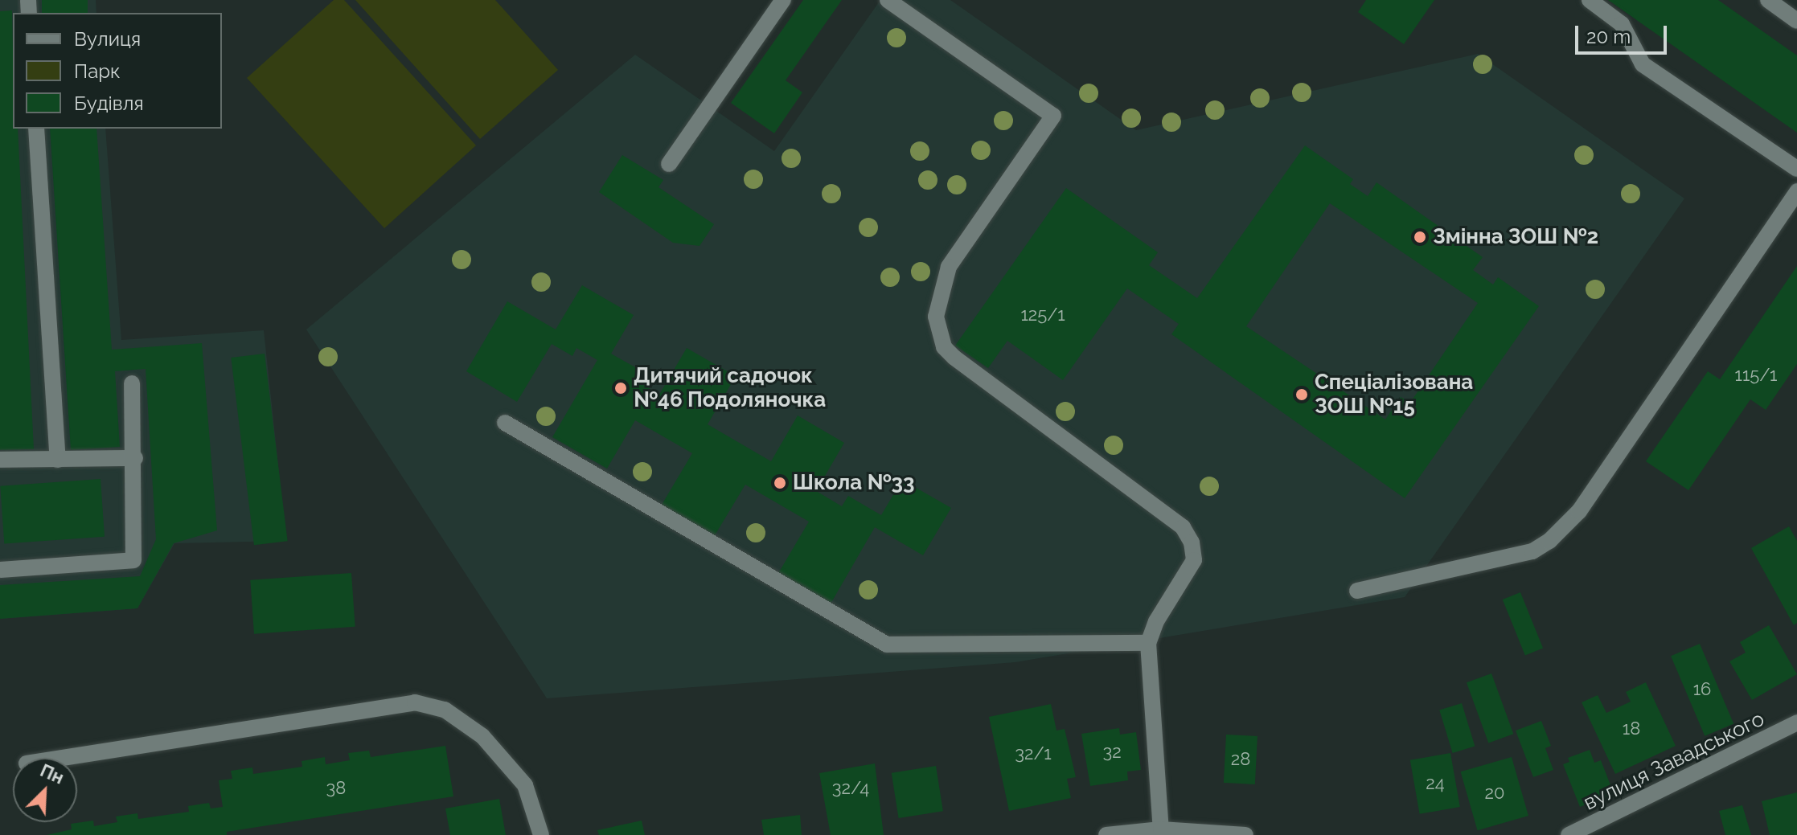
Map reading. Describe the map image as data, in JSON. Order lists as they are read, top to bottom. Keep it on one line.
{"streets":{"street":["вулиця Завадського"]},"places":["Змінна ЗОШ №2","Дитячий садочок №46 Подоляночка","Спеціалізована ЗОШ №15","Школа №33"],"house_numbers":["125/1","115/1","16","18","32","32/1","28","24","38","32/4","20"],"legend":["Вулиця","Парк","Будівля"],"scale_bar":"20 m","north":"top right"}
